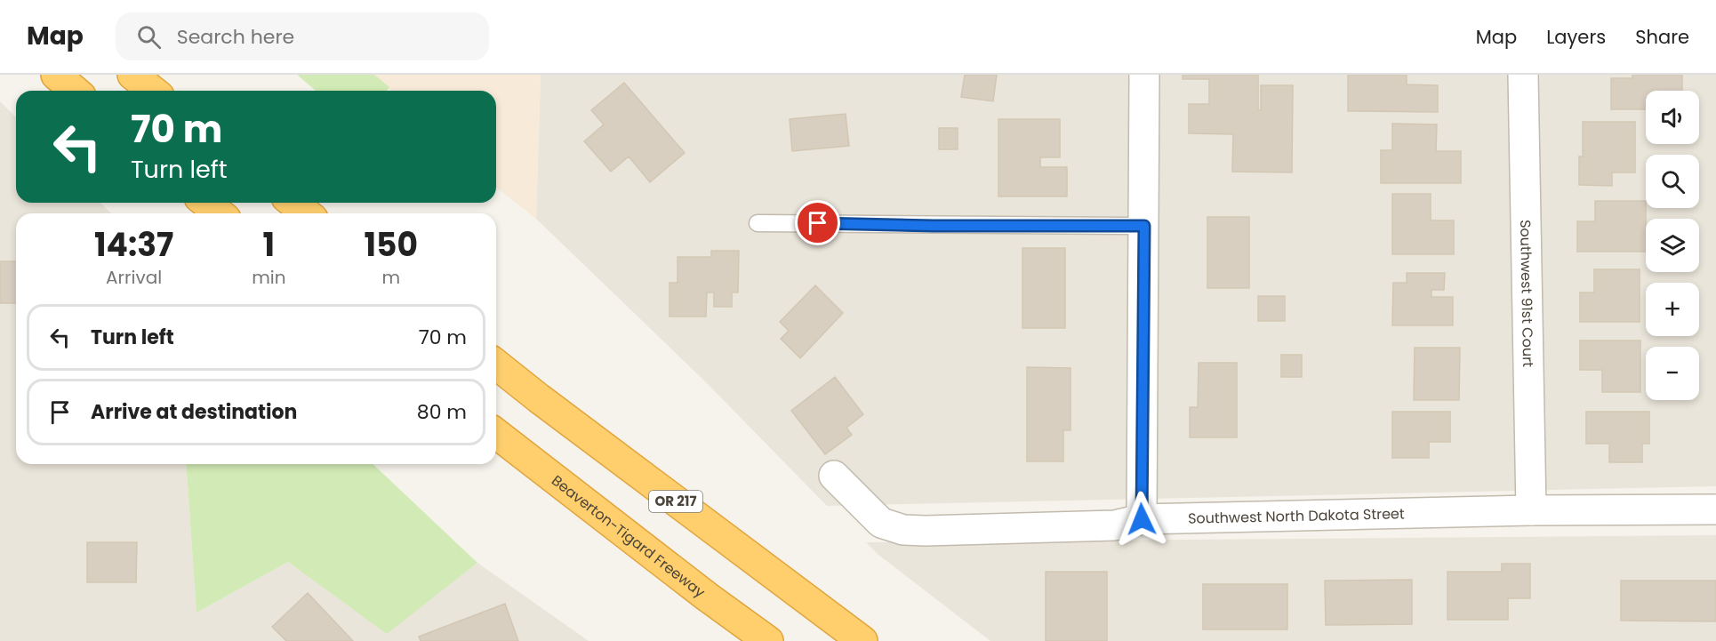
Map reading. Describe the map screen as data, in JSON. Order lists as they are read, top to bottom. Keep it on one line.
{"streets":{"highway":["OR 217","Beaverton-Tigard Freeway"],"street":["Southwest 91st Court","Southwest North Dakota Street"]},"crossings":[["Southwest 91st Court","Southwest North Dakota Street"]],"page":{"header":"Map","search":"Search here","nav":["Map","Layers","Share"],"map_buttons":["+","−"],"turn":["70 m","Turn left"],"eta":["14:37","Arrival","1","min","150","m"],"list":[{"name":"Turn left","value":"70 m"},{"name":"Arrive at destination","value":"80 m"}]}}
